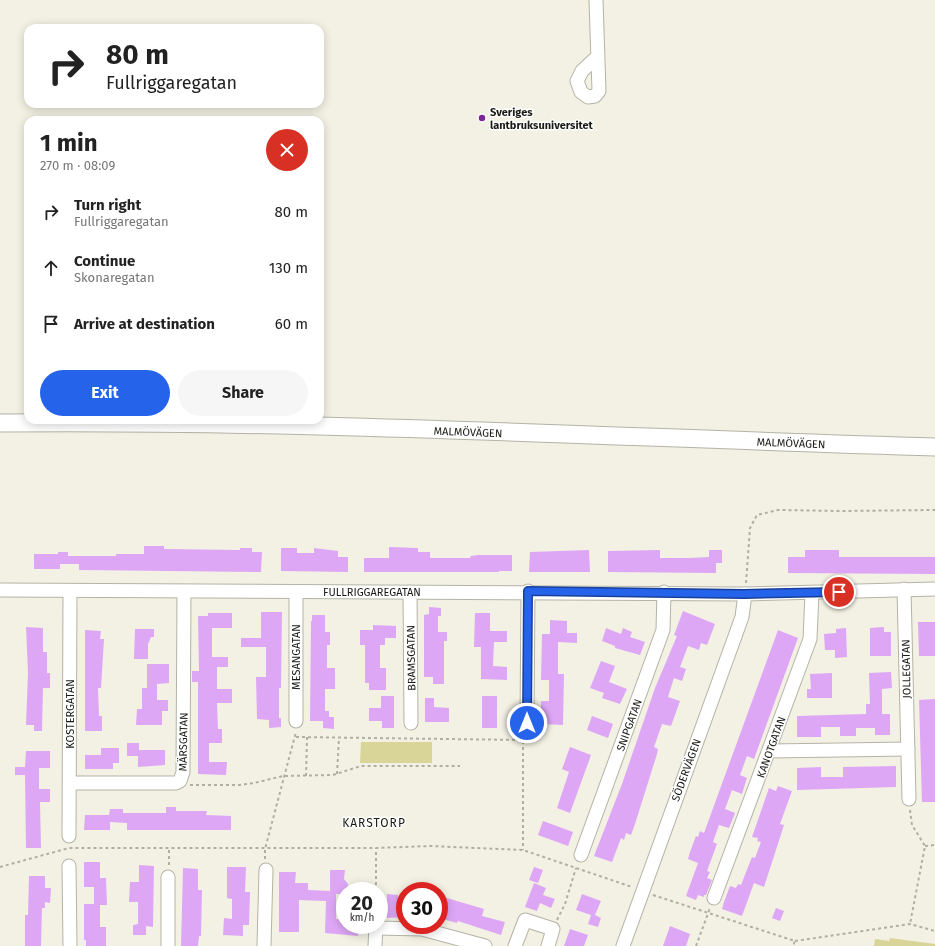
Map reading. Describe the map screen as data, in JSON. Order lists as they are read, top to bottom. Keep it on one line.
{"streets":{"main road":["MALMÖVÄGEN"],"street":["FULLRIGGAREGATAN","MESANGATAN","BRAMSGATAN","JOLLEGATAN","KOSTERGATAN","SNIPGATAN","MÄRSGATAN","KANOTGATAN","SÖDERVÄGEN"]},"crossings":[["FULLRIGGAREGATAN","MESANGATAN"],["FULLRIGGAREGATAN","BRAMSGATAN"],["FULLRIGGAREGATAN","JOLLEGATAN"],["FULLRIGGAREGATAN","KOSTERGATAN"],["FULLRIGGAREGATAN","SNIPGATAN"],["FULLRIGGAREGATAN","MÄRSGATAN"],["FULLRIGGAREGATAN","KANOTGATAN"],["FULLRIGGAREGATAN","SÖDERVÄGEN"],["KOSTERGATAN","MÄRSGATAN"]],"districts":["KARSTORP"],"places":["Sveriges lantbruksuniversitet"],"page":{"turn":["80 m","Fullriggaregatan"],"heading":["1 min","270 m · 08:09"],"list":[{"name":"Turn right","note":"Fullriggaregatan","value":"80 m"},{"name":"Continue","note":"Skonaregatan","value":"130 m"},{"name":"Arrive at destination","value":"60 m"}],"buttons":["Exit","Share"],"speed":"20 km/h","limit":"30"}}
